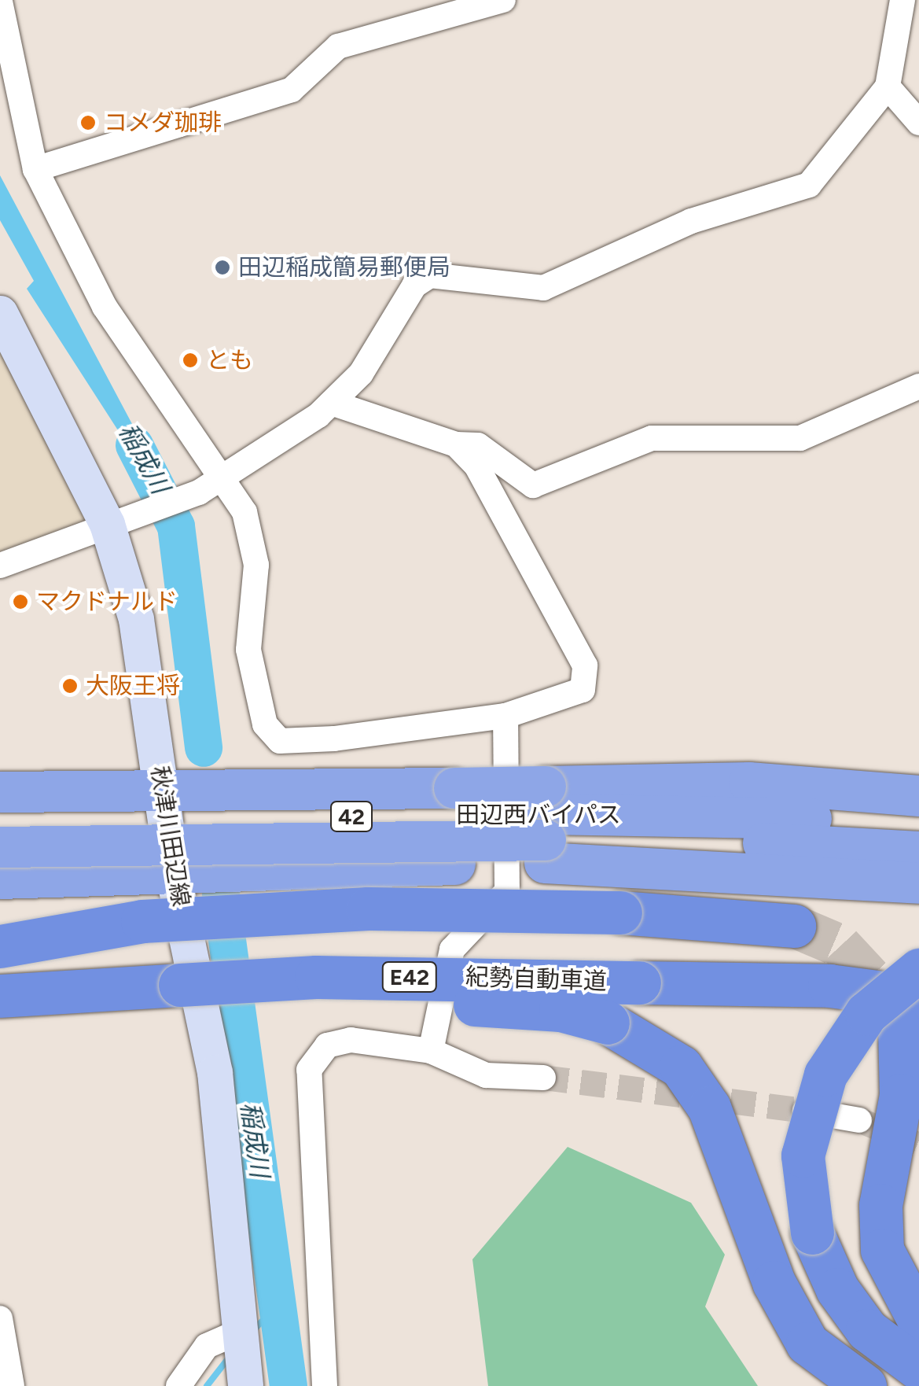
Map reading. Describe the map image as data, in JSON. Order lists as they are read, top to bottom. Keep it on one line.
{"streets":{"highway":["田辺西バイパス","42","E42","紀勢自動車道"],"main road":["秋津川田辺線"]},"crossings":[["田辺西バイパス","42"],["田辺西バイパス","秋津川田辺線"],["42","秋津川田辺線"]],"water":["稲成川"],"places":["コメダ珈琲","田辺稲成簡易郵便局","とも","マクドナルド","大阪王将"]}
